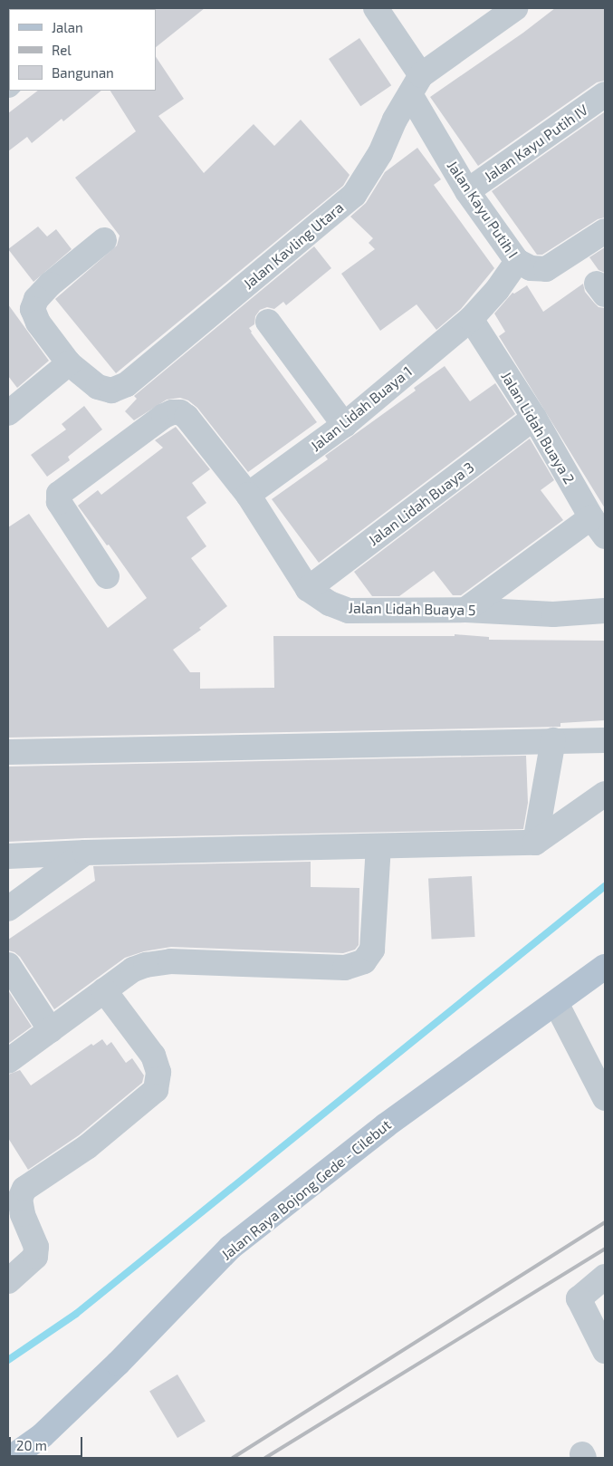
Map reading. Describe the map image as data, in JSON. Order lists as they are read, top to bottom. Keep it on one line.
{"streets":{"main road":["Jalan Raya Bojong Gede - Cilebut"],"street":["Jalan Kayu Putih IV","Jalan Kayu Putih I","Jalan Kavling Utara","Jalan Lidah Buaya 1","Jalan Lidah Buaya 2","Jalan Lidah Buaya 3","Jalan Lidah Buaya 5"]},"crossings":[["Jalan Kayu Putih IV","Jalan Kayu Putih I"],["Jalan Kayu Putih I","Jalan Kavling Utara"],["Jalan Kayu Putih I","Jalan Lidah Buaya 1"],["Jalan Lidah Buaya 1","Jalan Lidah Buaya 2"],["Jalan Lidah Buaya 1","Jalan Lidah Buaya 5"],["Jalan Lidah Buaya 2","Jalan Lidah Buaya 3"],["Jalan Lidah Buaya 3","Jalan Lidah Buaya 5"]],"legend":["Jalan","Rel","Bangunan"],"scale_bar":"20 m"}
